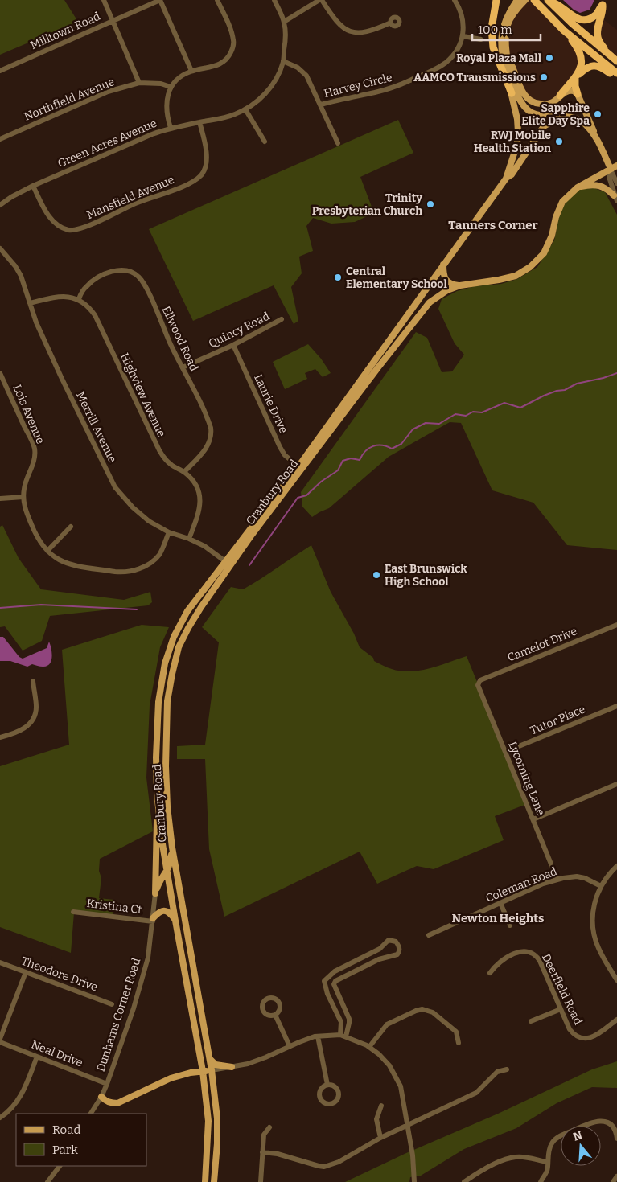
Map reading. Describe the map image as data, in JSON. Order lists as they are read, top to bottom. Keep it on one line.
{"streets":{"main road":["Cranbury Road"],"street":["Milltown Road","Harvey Circle","Northfield Avenue","Green Acres Avenue","Mansfield Avenue","Quincy Road","Ellwood Road","Highview Avenue","Laurie Drive","Lois Avenue","Merrill Avenue","Camelot Drive","Tutor Place","Lycoming Lane","Coleman Road","Kristina Ct","Theodore Drive","Deerfield Road","Dunhams Corner Road","Neal Drive"]},"crossings":[["Green Acres Avenue","Mansfield Avenue"],["Quincy Road","Ellwood Road"],["Quincy Road","Laurie Drive"],["Ellwood Road","Highview Avenue"],["Highview Avenue","Merrill Avenue"],["Laurie Drive","Cranbury Road"],["Lois Avenue","Merrill Avenue"],["Merrill Avenue","Cranbury Road"],["Camelot Drive","Lycoming Lane"],["Tutor Place","Lycoming Lane"],["Lycoming Lane","Coleman Road"],["Kristina Ct","Dunhams Corner Road"],["Dunhams Corner Road","Neal Drive"]],"districts":["Tanners Corner","Newton Heights"],"places":["Royal Plaza Mall","AAMCO Transmissions","Sapphire Elite Day Spa","RWJ Mobile Health Station","Trinity Presbyterian Church","Central Elementary School","East Brunswick High School"],"legend":["Road","Park"],"scale_bar":"100 m","north":"top"}
